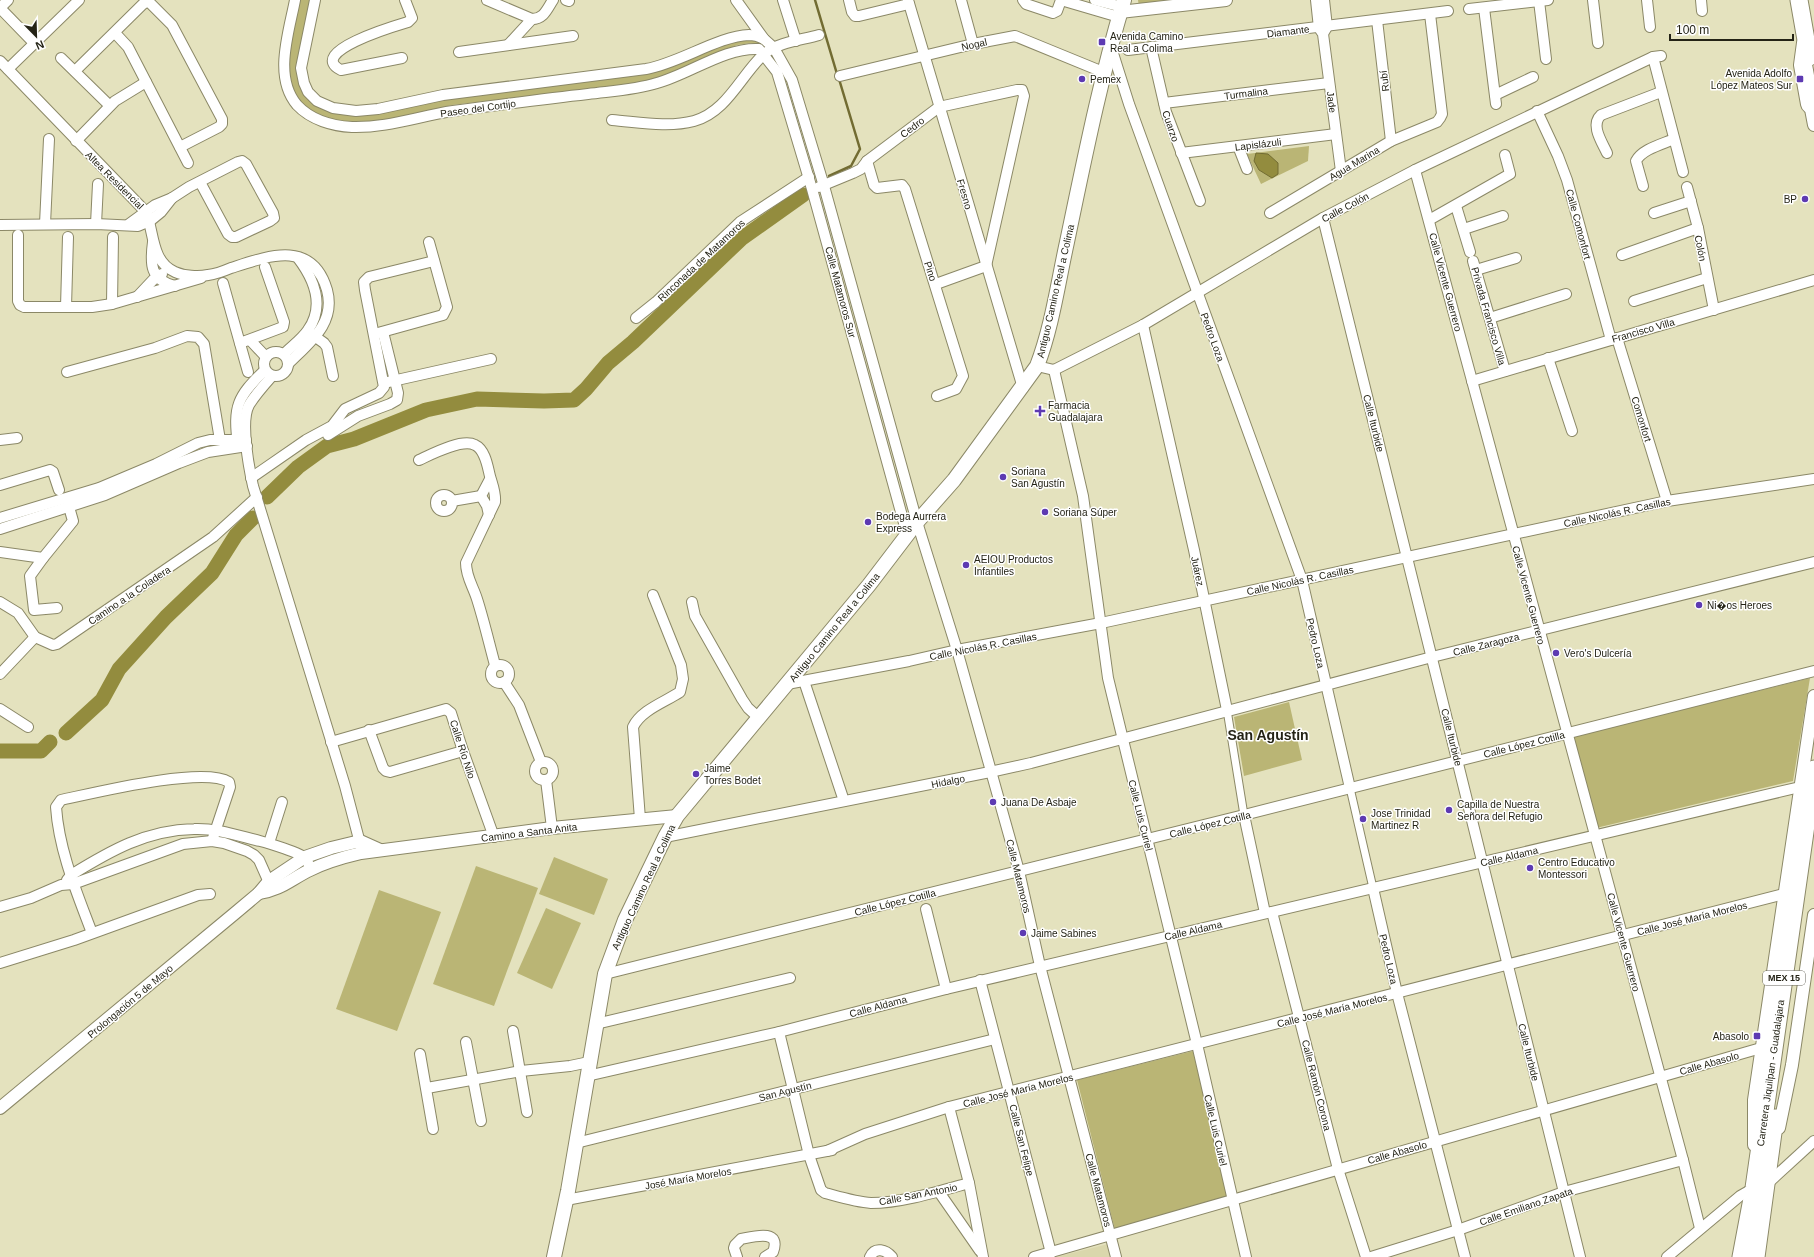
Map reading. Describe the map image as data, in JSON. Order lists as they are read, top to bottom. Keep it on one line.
{"streets":{"highway":["MEX 15","Carretera Jiquilpan - Guadalajara"],"main road":["Antiguo Camino Real a Colima"],"street":["Diamante","Nogal","Rubí","Turmalina","Jade","Paseo del Cortijo","Cuarzo","Cedro","Lapislázuli","Agua Marina","Altea Residencial","Fresno","Calle Colón","Calle Comonfort","Colón","Rinconada de Matamoros","Pino","Calle Vicente Guerrero","Calle Matamoros Sur","Privada Francisco Villa","Francisco Villa","Pedro Loza","Comonfort","Calle Iturbide","Calle Nicolás R. Casillas","Juárez","Camino a la Coladera","Calle Zaragoza","Calle López Cotilla","Calle Río Nilo","Hidalgo","Calle Luis Curiel","Camino a Santa Anita","Calle Aldama","Calle Matamoros","Calle José María Morelos","Prolongación 5 de Mayo","Calle Abasolo","Calle Ramón Corona","San Agustín","Calle San Felipe","José María Morelos","Calle San Antonio","Calle Emiliano Zapata"]},"crossings":[["Diamante","Rubí"],["Diamante","Jade"],["Diamante","Cuarzo"],["Diamante","Agua Marina"],["Nogal","Fresno"],["Nogal","Antiguo Camino Real a Colima"],["Rubí","Agua Marina"],["Turmalina","Jade"],["Turmalina","Cuarzo"],["Jade","Lapislázuli"],["Jade","Agua Marina"],["Paseo del Cortijo","Calle Matamoros Sur"],["Cuarzo","Lapislázuli"],["Cedro","Fresno"],["Cedro","Pino"],["Cedro","Calle Matamoros Sur"],["Fresno","Antiguo Camino Real a Colima"],["Calle Colón","Calle Comonfort"],["Calle Colón","Calle Vicente Guerrero"],["Calle Colón","Pedro Loza"],["Calle Colón","Calle Iturbide"],["Calle Colón","Juárez"],["Calle Colón","Calle Luis Curiel"],["Calle Comonfort","Francisco Villa"],["Calle Comonfort","Comonfort"],["Colón","Francisco Villa"],["Rinconada de Matamoros","Calle Matamoros Sur"],["Calle Vicente Guerrero","Francisco Villa"],["Calle Vicente Guerrero","Calle Nicolás R. Casillas"],["Calle Vicente Guerrero","Calle Zaragoza"],["Calle Vicente Guerrero","Calle López Cotilla"],["Calle Vicente Guerrero","Calle Aldama"],["Calle Vicente Guerrero","Calle José María Morelos"],["Calle Vicente Guerrero","Calle Abasolo"],["Calle Vicente Guerrero","Calle Emiliano Zapata"],["Antiguo Camino Real a Colima","Calle Matamoros Sur"],["Antiguo Camino Real a Colima","Pedro Loza"],["Antiguo Camino Real a Colima","Calle Nicolás R. Casillas"],["Antiguo Camino Real a Colima","Calle López Cotilla"],["Antiguo Camino Real a Colima","Hidalgo"],["Antiguo Camino Real a Colima","Camino a Santa Anita"],["Antiguo Camino Real a Colima","Calle Aldama"],["Antiguo Camino Real a Colima","Calle Matamoros"],["Antiguo Camino Real a Colima","San Agustín"],["Antiguo Camino Real a Colima","José María Morelos"],["Calle Matamoros Sur","Calle Matamoros"],["Privada Francisco Villa","Francisco Villa"],["Francisco Villa","Comonfort"],["Pedro Loza","Calle Nicolás R. Casillas"],["Pedro Loza","Calle Zaragoza"],["Pedro Loza","Calle López Cotilla"],["Pedro Loza","Calle Aldama"],["Pedro Loza","Calle José María Morelos"],["Pedro Loza","Calle Abasolo"],["Pedro Loza","Calle Emiliano Zapata"],["Comonfort","Calle Nicolás R. Casillas"],["Calle Iturbide","Calle Nicolás R. Casillas"],["Calle Iturbide","Calle Zaragoza"],["Calle Iturbide","Calle López Cotilla"],["Calle Iturbide","Calle Aldama"],["Calle Iturbide","Calle José María Morelos"],["Calle Iturbide","Calle Abasolo"],["Calle Iturbide","Calle Emiliano Zapata"],["Calle Nicolás R. Casillas","Juárez"],["Calle Nicolás R. Casillas","Calle Luis Curiel"],["Calle Nicolás R. Casillas","Calle Matamoros"],["Juárez","Calle Zaragoza"],["Juárez","Calle López Cotilla"],["Juárez","Hidalgo"],["Juárez","Calle Ramón Corona"],["Calle Zaragoza","Hidalgo"],["Calle López Cotilla","Calle Luis Curiel"],["Calle López Cotilla","Calle Matamoros"],["Calle López Cotilla","Calle Ramón Corona"],["Calle Río Nilo","Camino a Santa Anita"],["Hidalgo","Calle Luis Curiel"],["Hidalgo","Calle Matamoros"],["Calle Luis Curiel","Calle Aldama"],["Calle Luis Curiel","Calle José María Morelos"],["Calle Luis Curiel","Calle Abasolo"],["Camino a Santa Anita","Prolongación 5 de Mayo"],["Calle Aldama","Calle Matamoros"],["Calle Aldama","Calle Ramón Corona"],["Calle Aldama","Calle San Felipe"],["Calle Matamoros","Calle José María Morelos"],["Calle Matamoros","Calle Abasolo"],["Calle José María Morelos","Calle Ramón Corona"],["Calle José María Morelos","Calle San Felipe"],["Calle José María Morelos","José María Morelos"],["Calle José María Morelos","Calle San Antonio"],["Calle Abasolo","Calle Ramón Corona"],["Calle Abasolo","Calle San Felipe"],["San Agustín","Calle San Felipe"],["José María Morelos","Calle San Antonio"]],"districts":["San Agustín"],"places":{"transit":["Avenida Camino Real a Colima","Avenida Adolfo López Mateos Sur","Abasolo"],"other":["Pemex","BP","Soriana San Agustín","Soriana Súper","Bodega Aurrera Express","AEIOU Productos Infantiles","Ni�os Heroes","Vero's Dulcería","Jaime Torres Bodet","Juana De Asbaje","Capilla de Nuestra Señora del Refugio","Jose Trinidad Martinez R","Centro Educativo Montessori","Jaime Sabines"],"health":["Farmacia Guadalajara"]},"scale_bar":"100 m","north":"bottom right"}
